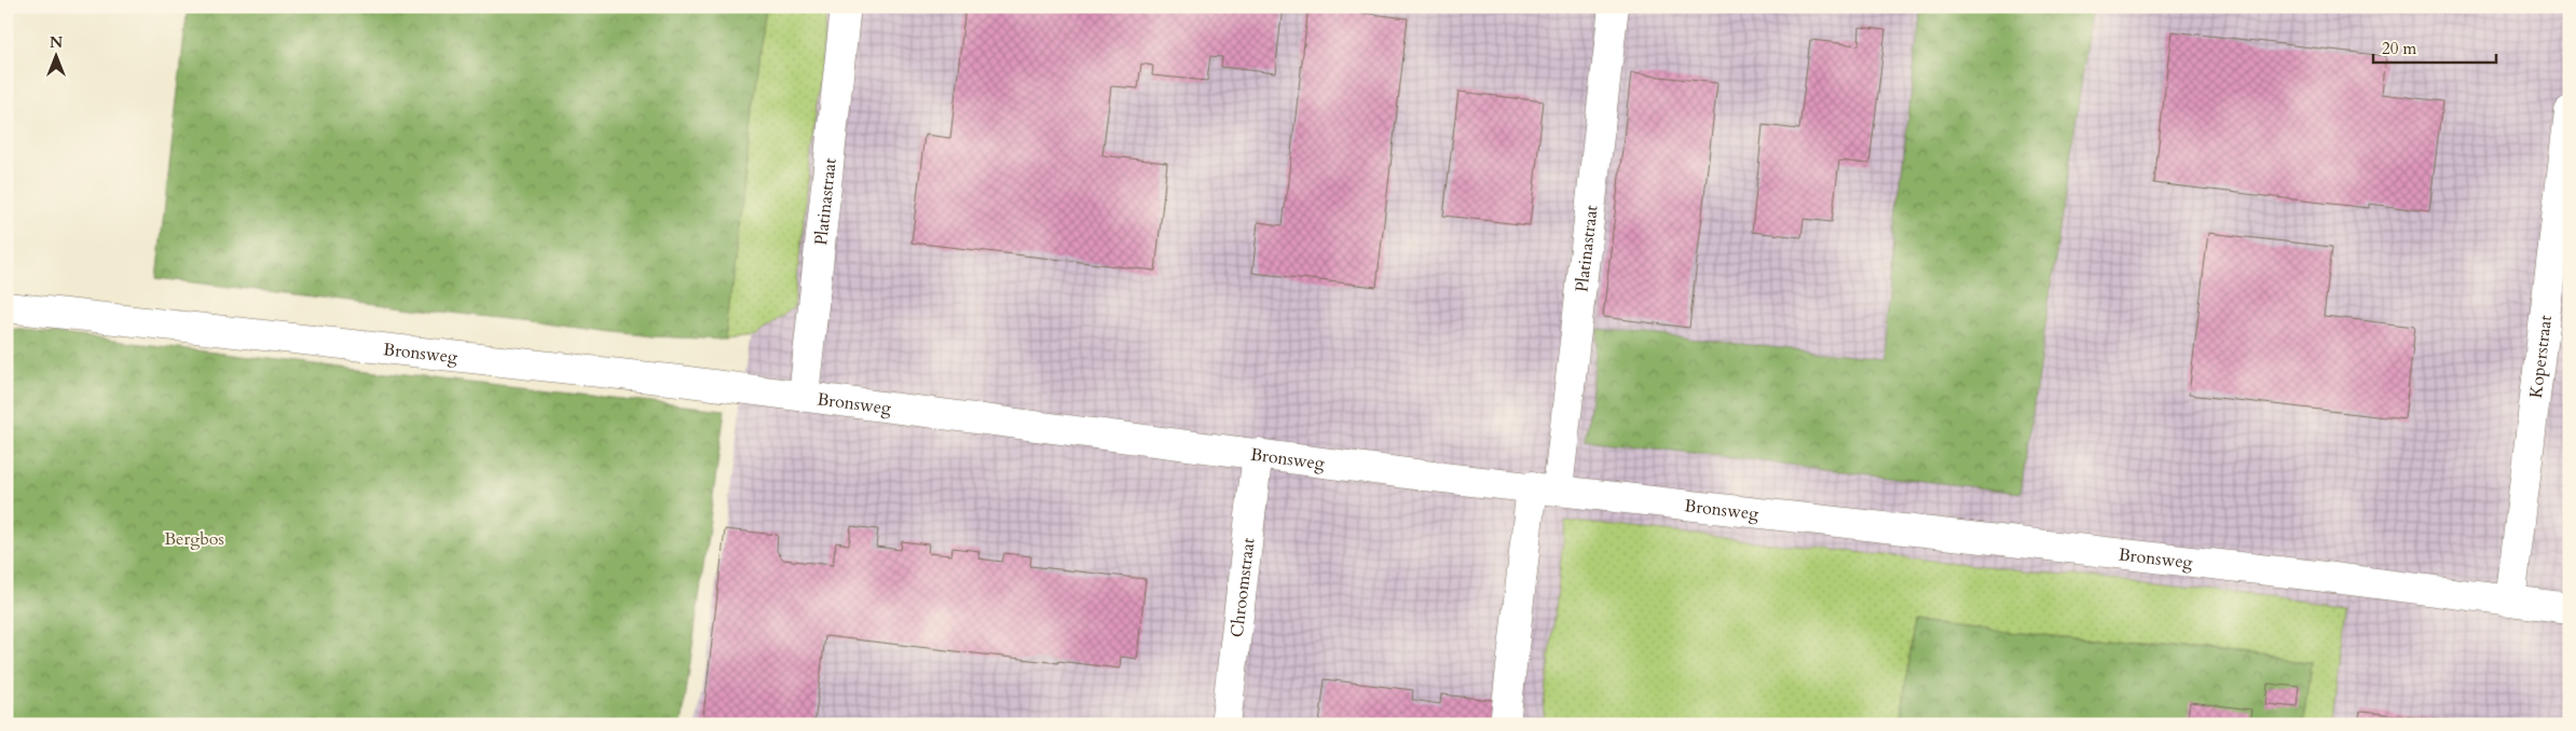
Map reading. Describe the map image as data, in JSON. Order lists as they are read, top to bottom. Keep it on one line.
{"streets":{"street":["Platinastraat","Bronsweg","Koperstraat","Chroomstraat"]},"crossings":[["Platinastraat","Bronsweg"],["Bronsweg","Koperstraat"],["Bronsweg","Chroomstraat"]],"parks":["Bergbos"],"scale_bar":"20 m","north":"top"}
